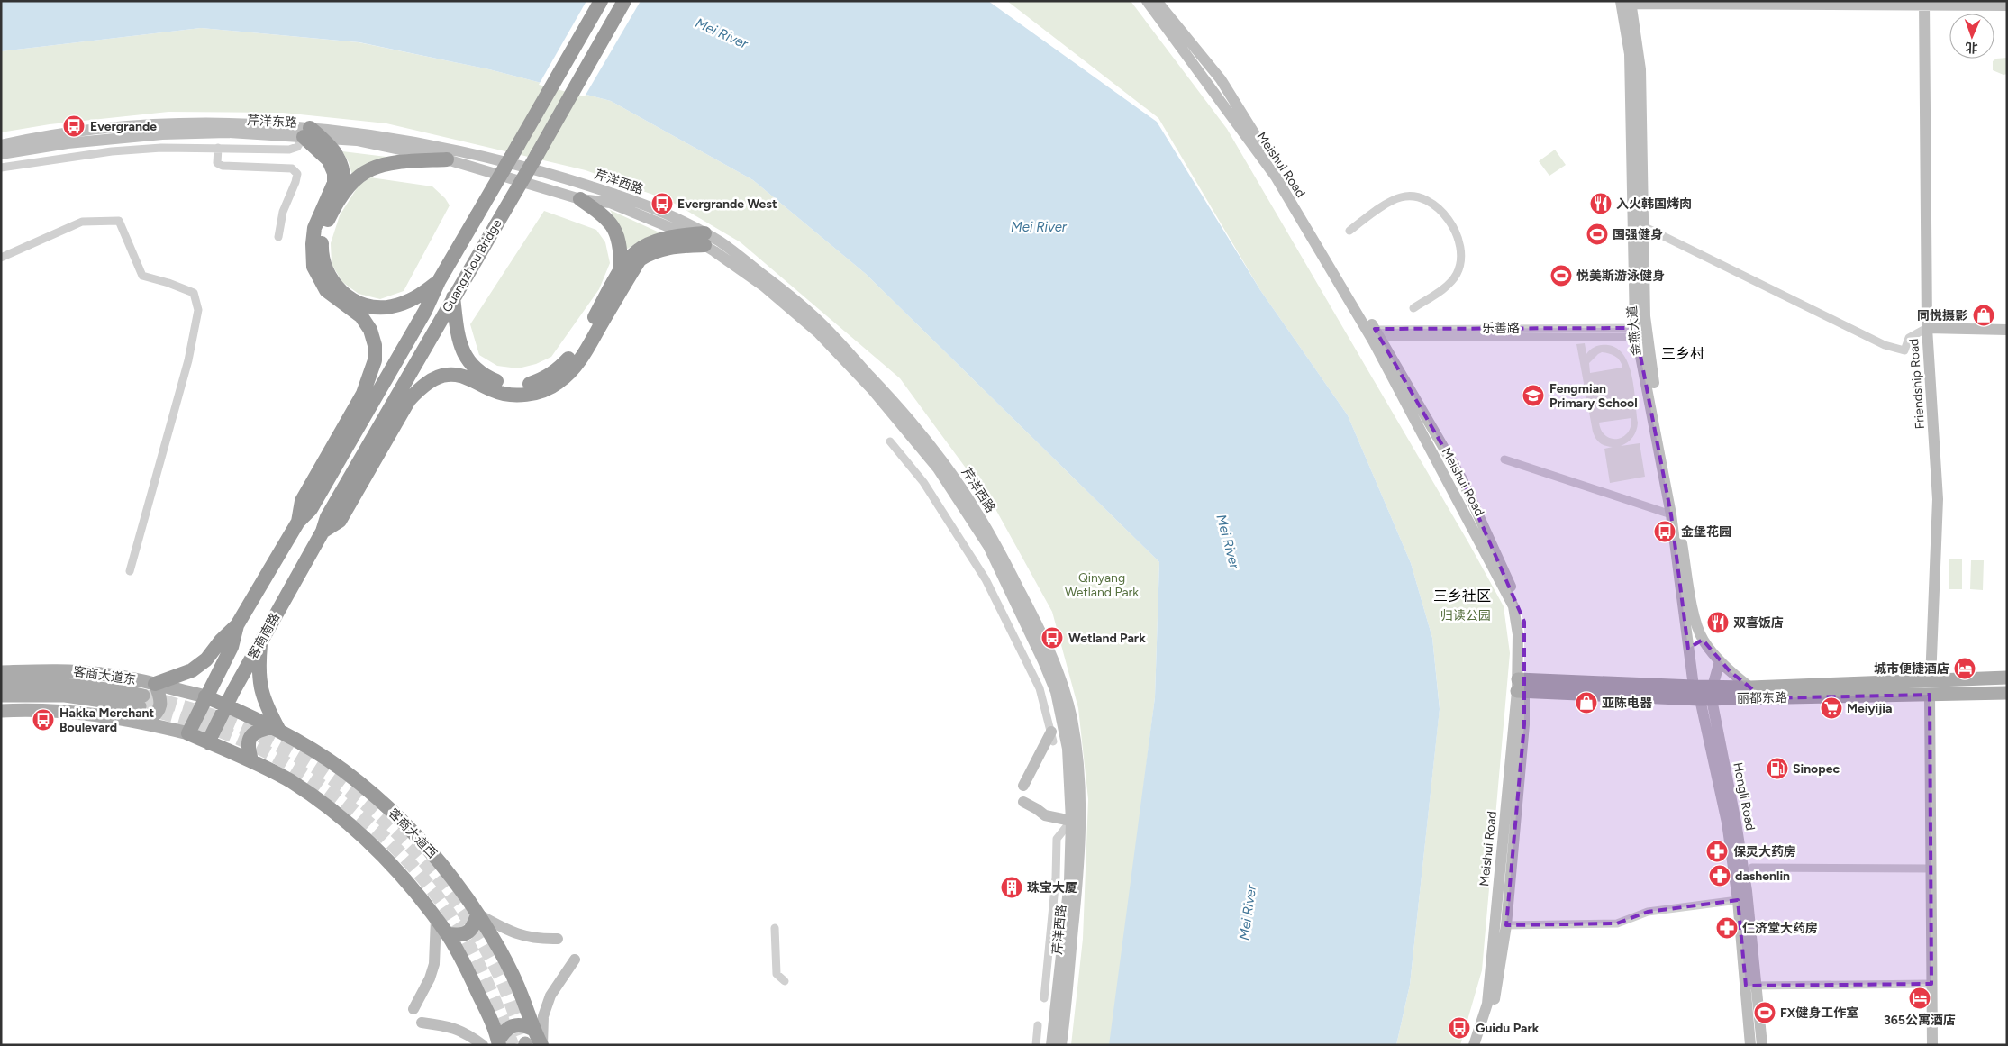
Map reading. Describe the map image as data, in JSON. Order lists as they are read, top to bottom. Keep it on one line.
{"streets":{"highway":["Guangzhou Bridge","客商南路","客商大道西"],"main road":["芹洋东路","Meishui Road","芹洋西路","金燕大道","Friendship Road","客商大道东","丽都东路","Hongli Road"],"street":["乐善路"]},"crossings":[["芹洋东路","芹洋西路"],["Meishui Road","乐善路"],["Meishui Road","丽都东路"],["Guangzhou Bridge","客商南路"],["乐善路","金燕大道"],["金燕大道","丽都东路"],["金燕大道","Hongli Road"],["Friendship Road","丽都东路"],["客商南路","客商大道东"],["客商南路","客商大道西"],["客商大道东","客商大道西"],["丽都东路","Hongli Road"]],"districts":["三乡村","三乡社区"],"water":["Mei River"],"parks":["Qinyang Wetland Park","归读公园"],"places":{"bus stop":["Evergrande","Evergrande West","金堡花园","Wetland Park","Hakka Merchant Boulevard","Guidu Park"],"restaurant":["入火韩国烤肉","双喜饭店"],"sports":["国强健身","悦美斯游泳健身","FX健身工作室"],"shop":["同悦摄影","亚陈电器"],"school or university":["Fengmian Primary School"],"hotel":["城市便捷酒店","365公寓酒店"],"supermarket":["Meiyijia"],"fuel station":["Sinopec"],"pharmacy":["保灵大药房","dashenlin","仁济堂大药房"],"building":["珠宝大厦"]},"north":"bottom"}
